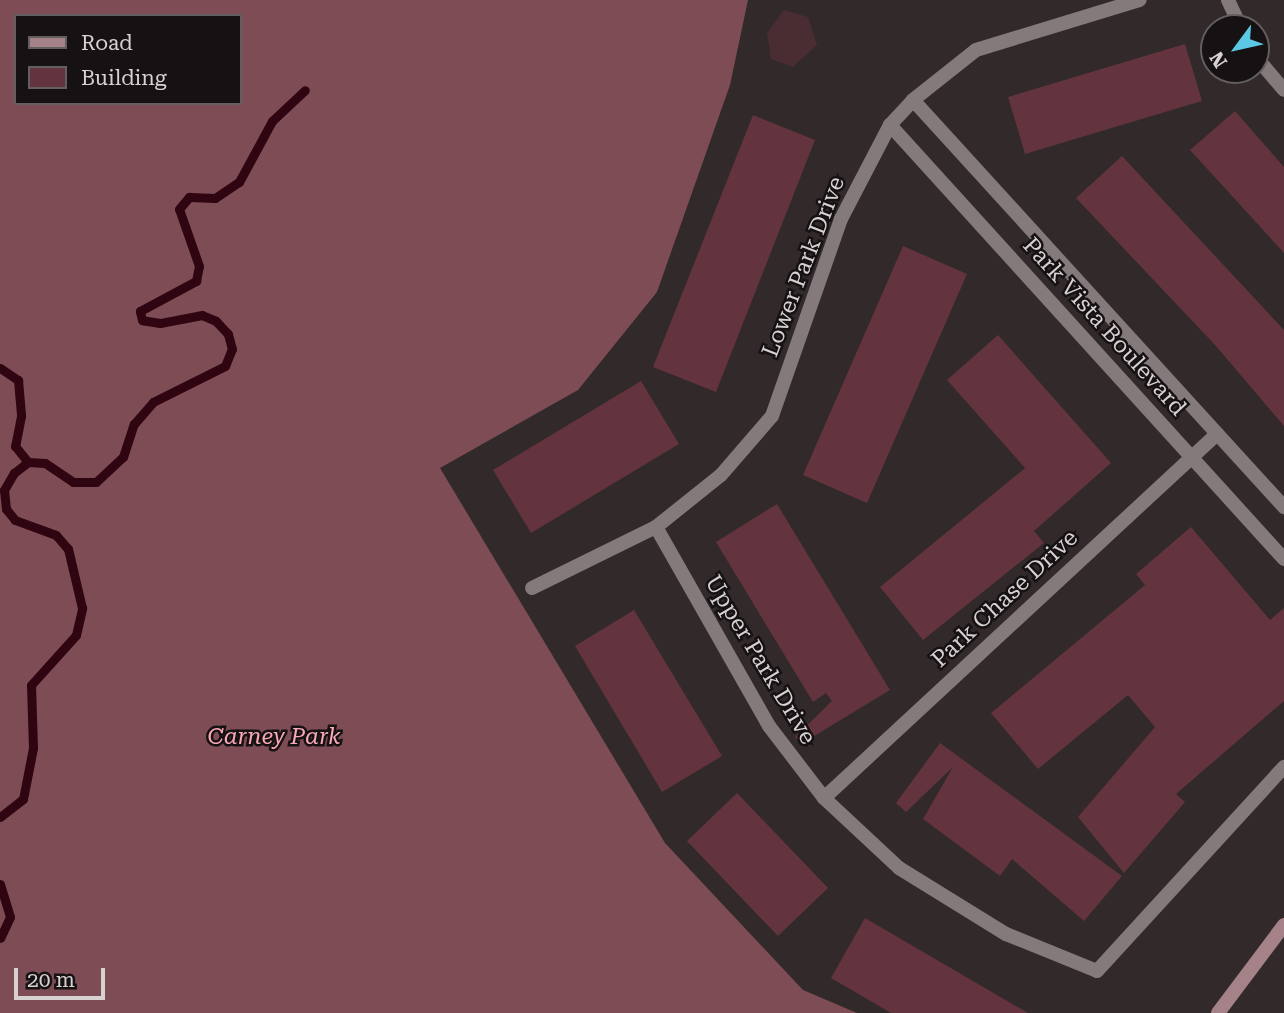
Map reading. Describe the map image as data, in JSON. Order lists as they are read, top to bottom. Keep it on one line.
{"streets":{"street":["Lower Park Drive","Park Vista Boulevard","Park Chase Drive","Upper Park Drive"]},"crossings":[["Lower Park Drive","Park Vista Boulevard"],["Lower Park Drive","Upper Park Drive"],["Park Vista Boulevard","Park Chase Drive"],["Park Chase Drive","Upper Park Drive"]],"parks":["Carney Park"],"legend":["Road","Building"],"scale_bar":"20 m","north":"bottom left"}
